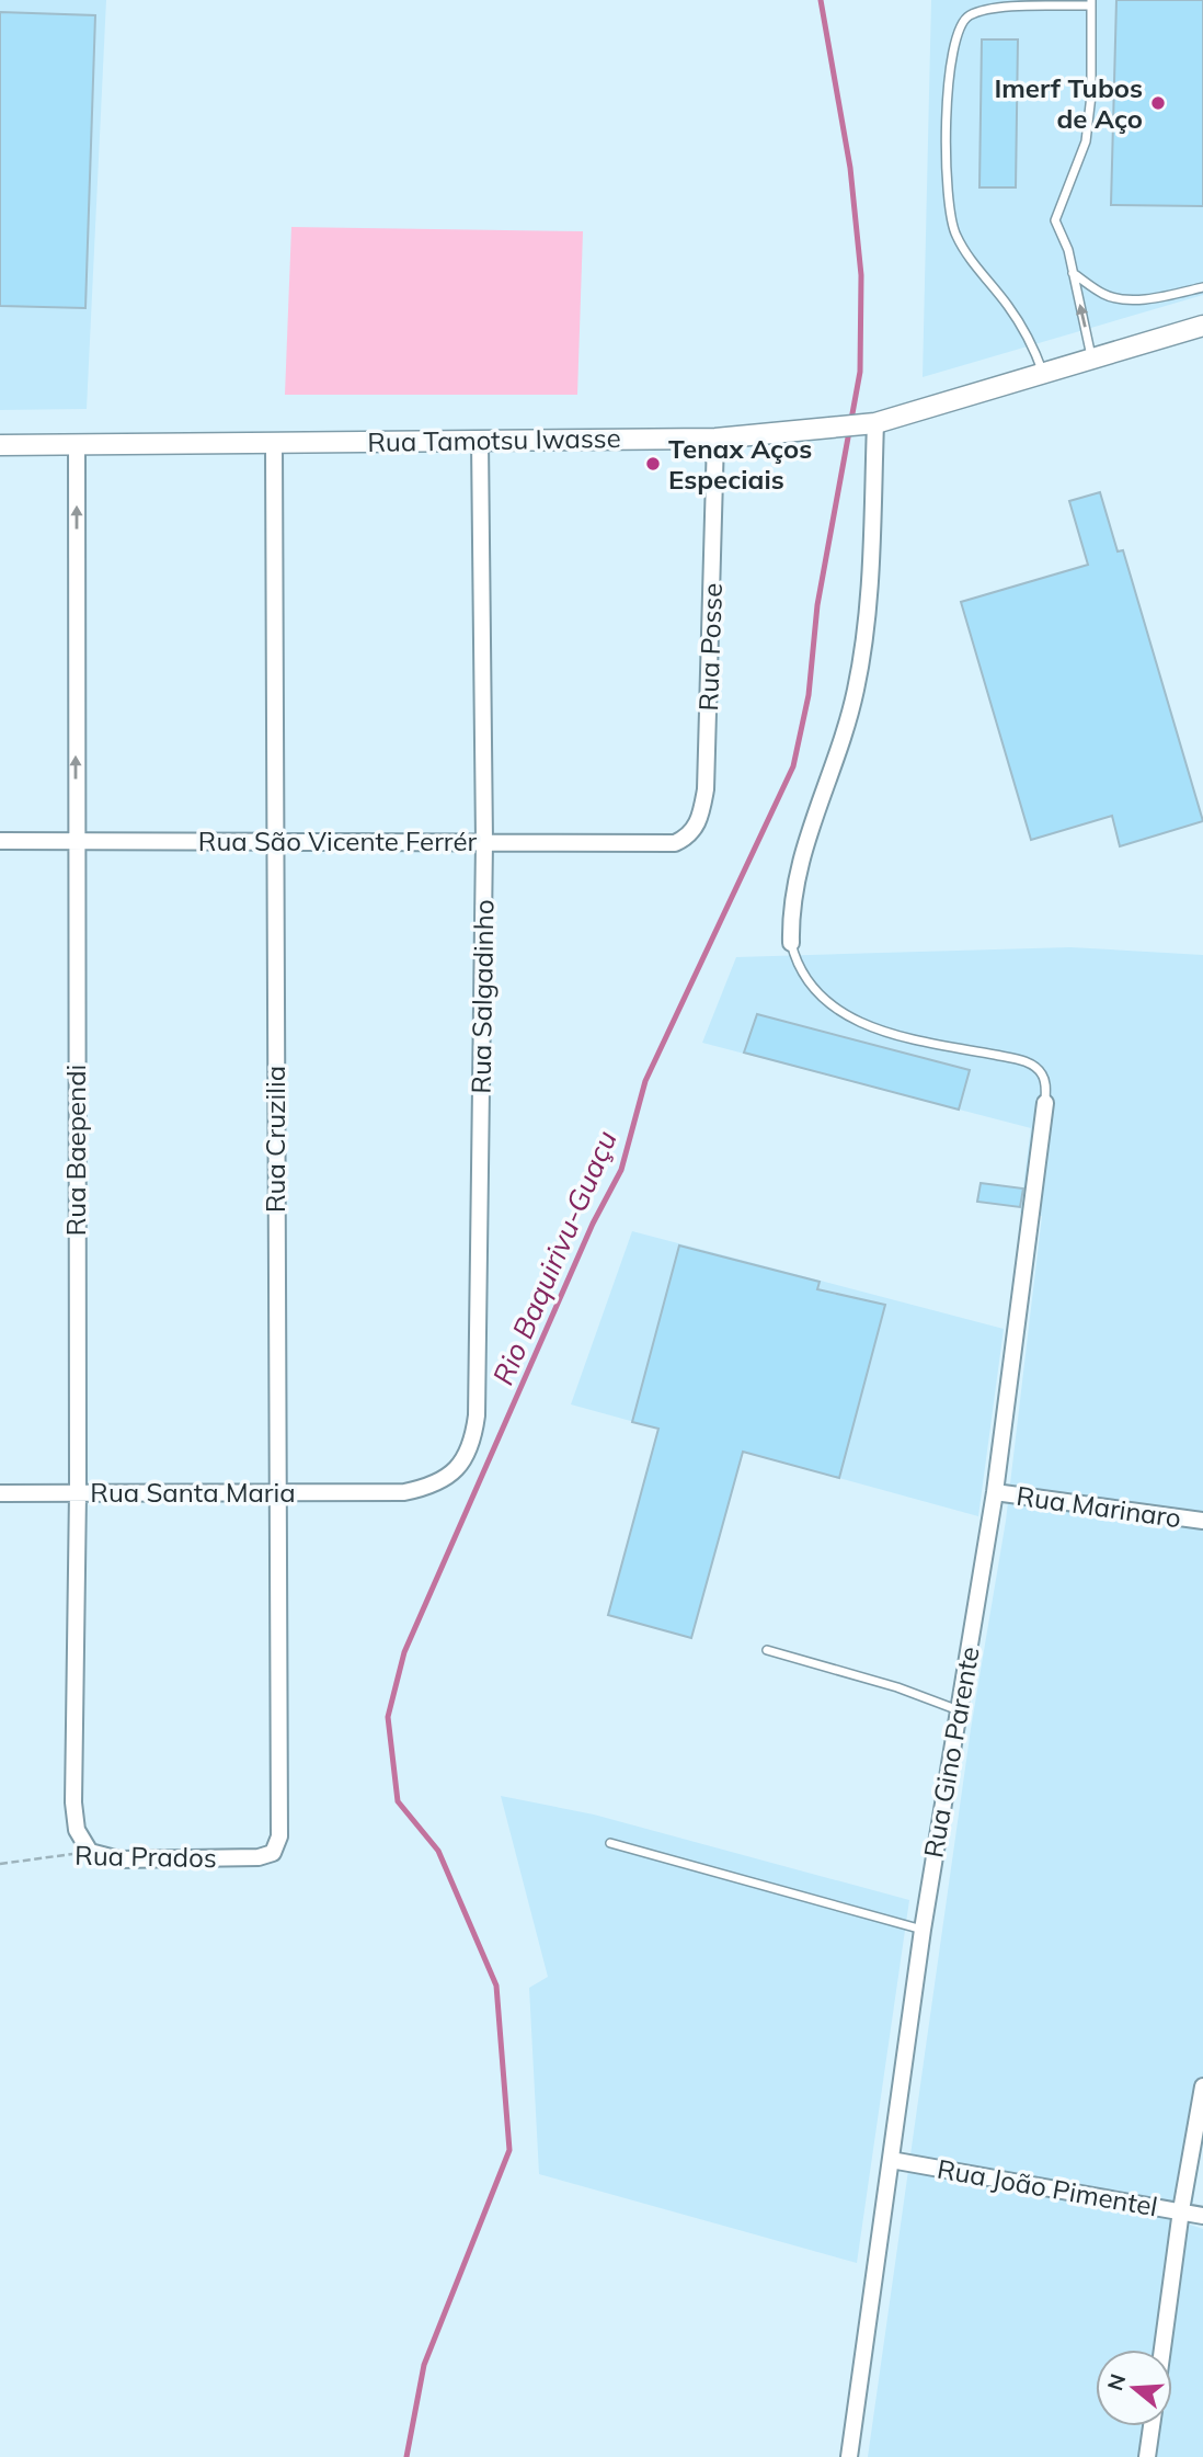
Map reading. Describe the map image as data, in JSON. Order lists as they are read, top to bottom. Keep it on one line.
{"streets":{"street":["Rua Tamotsu Iwasse","Rua Posse","Rua São Vicente Ferrér","Rua Salgadinho","Rua Cruzilia","Rua Baependi","Rua Santa Maria","Rua Marinaro","Rua Gino Parente","Rua Prados","Rua João Pimentel"]},"crossings":[["Rua Tamotsu Iwasse","Rua Posse"],["Rua Tamotsu Iwasse","Rua Salgadinho"],["Rua Tamotsu Iwasse","Rua Cruzilia"],["Rua Tamotsu Iwasse","Rua Baependi"],["Rua Posse","Rua São Vicente Ferrér"],["Rua São Vicente Ferrér","Rua Salgadinho"],["Rua São Vicente Ferrér","Rua Cruzilia"],["Rua São Vicente Ferrér","Rua Baependi"],["Rua Salgadinho","Rua Santa Maria"],["Rua Cruzilia","Rua Santa Maria"],["Rua Cruzilia","Rua Prados"],["Rua Baependi","Rua Santa Maria"],["Rua Baependi","Rua Prados"],["Rua Marinaro","Rua Gino Parente"],["Rua Gino Parente","Rua João Pimentel"]],"water":["Rio Baquirivu-Guaçu"],"places":["Imerf Tubos de Aço","Tenax Aços Especiais"],"north":"left"}
